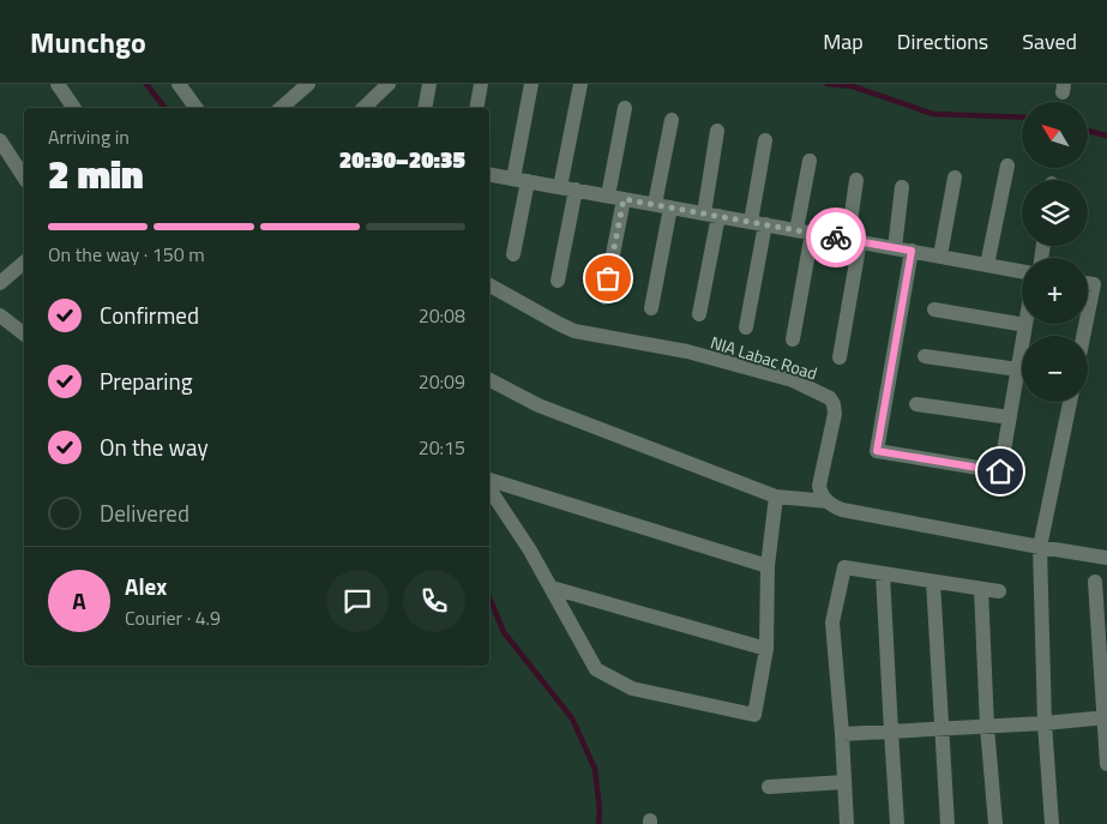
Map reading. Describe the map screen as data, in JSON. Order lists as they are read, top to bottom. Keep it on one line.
{"streets":{"street":["NIA Labac Road"]},"north":"top left","page":{"header":"Munchgo","nav":["Map","Directions","Saved"],"map_buttons":["+","−"],"heading":["2 min","Arriving in","20:30–20:35"],"panel":["Alex","Courier · 4.9"],"bar":"On the way · 150 m","list":[["Confirmed","20:08"],["Preparing","20:09"],["On the way","20:15"],"Delivered"],"round":"A"}}
